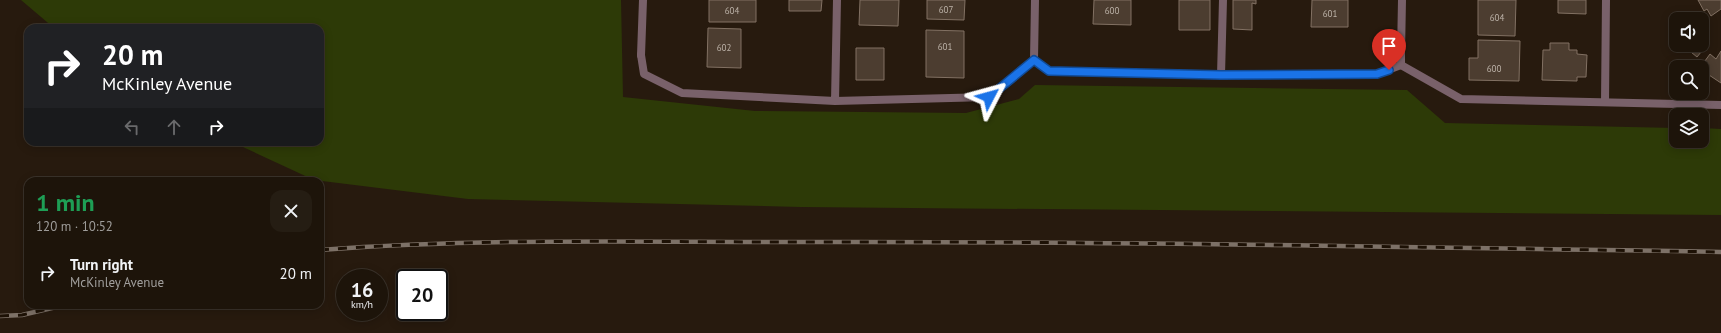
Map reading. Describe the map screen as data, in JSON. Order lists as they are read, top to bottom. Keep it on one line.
{"house_numbers":["607","604","600","601","604","601","602","600"],"page":{"turn":["20 m","McKinley Avenue"],"heading":["1 min","120 m · 10:52"],"list":[{"name":"Turn right","note":"McKinley Avenue","value":"20 m"}],"speed":"16 km/h","limit":"20"}}
